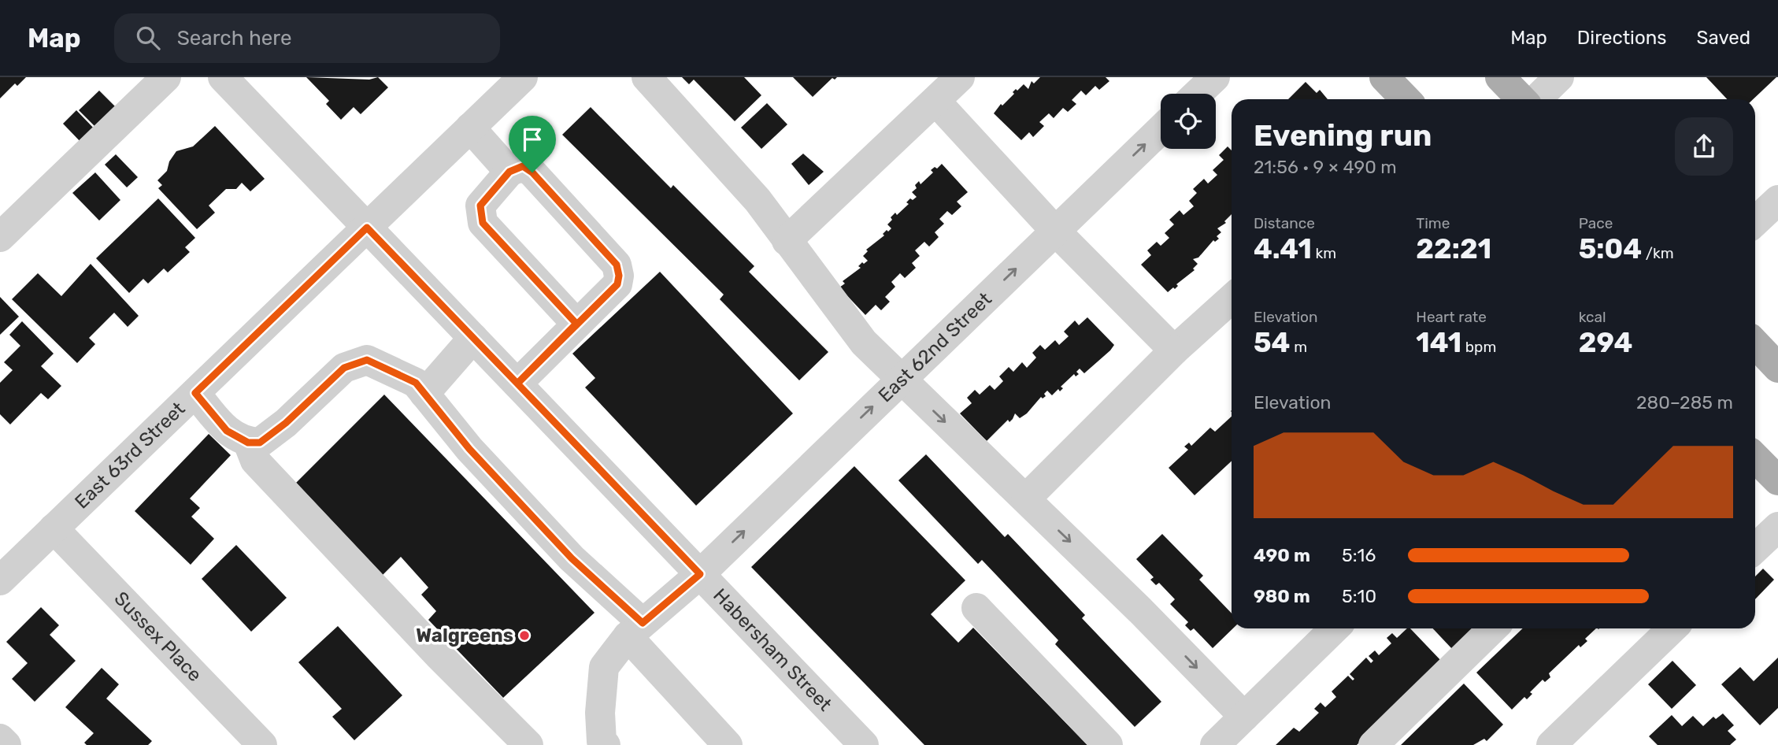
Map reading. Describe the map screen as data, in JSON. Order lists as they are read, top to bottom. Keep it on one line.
{"streets":{"street":["East 62nd Street","East 63rd Street","Sussex Place","Habersham Street"]},"crossings":[["East 62nd Street","Habersham Street"],["East 63rd Street","Sussex Place"],["East 63rd Street","Habersham Street"]],"places":["Walgreens"],"page":{"header":"Map","search":"Search here","nav":["Map","Directions","Saved"],"heading":["Evening run","21:56 · 9 × 490 m"],"stats":[["Distance","4.41 km"],["Time","22:21"],["Pace","5:04 /km"],["Elevation","54 m"],["Heart rate","141 bpm"],["kcal","294"]],"chart":["Elevation","280–285 m"],"list":[{"name":"490 m","note":"5:16"},{"name":"980 m","note":"5:10"}]}}
